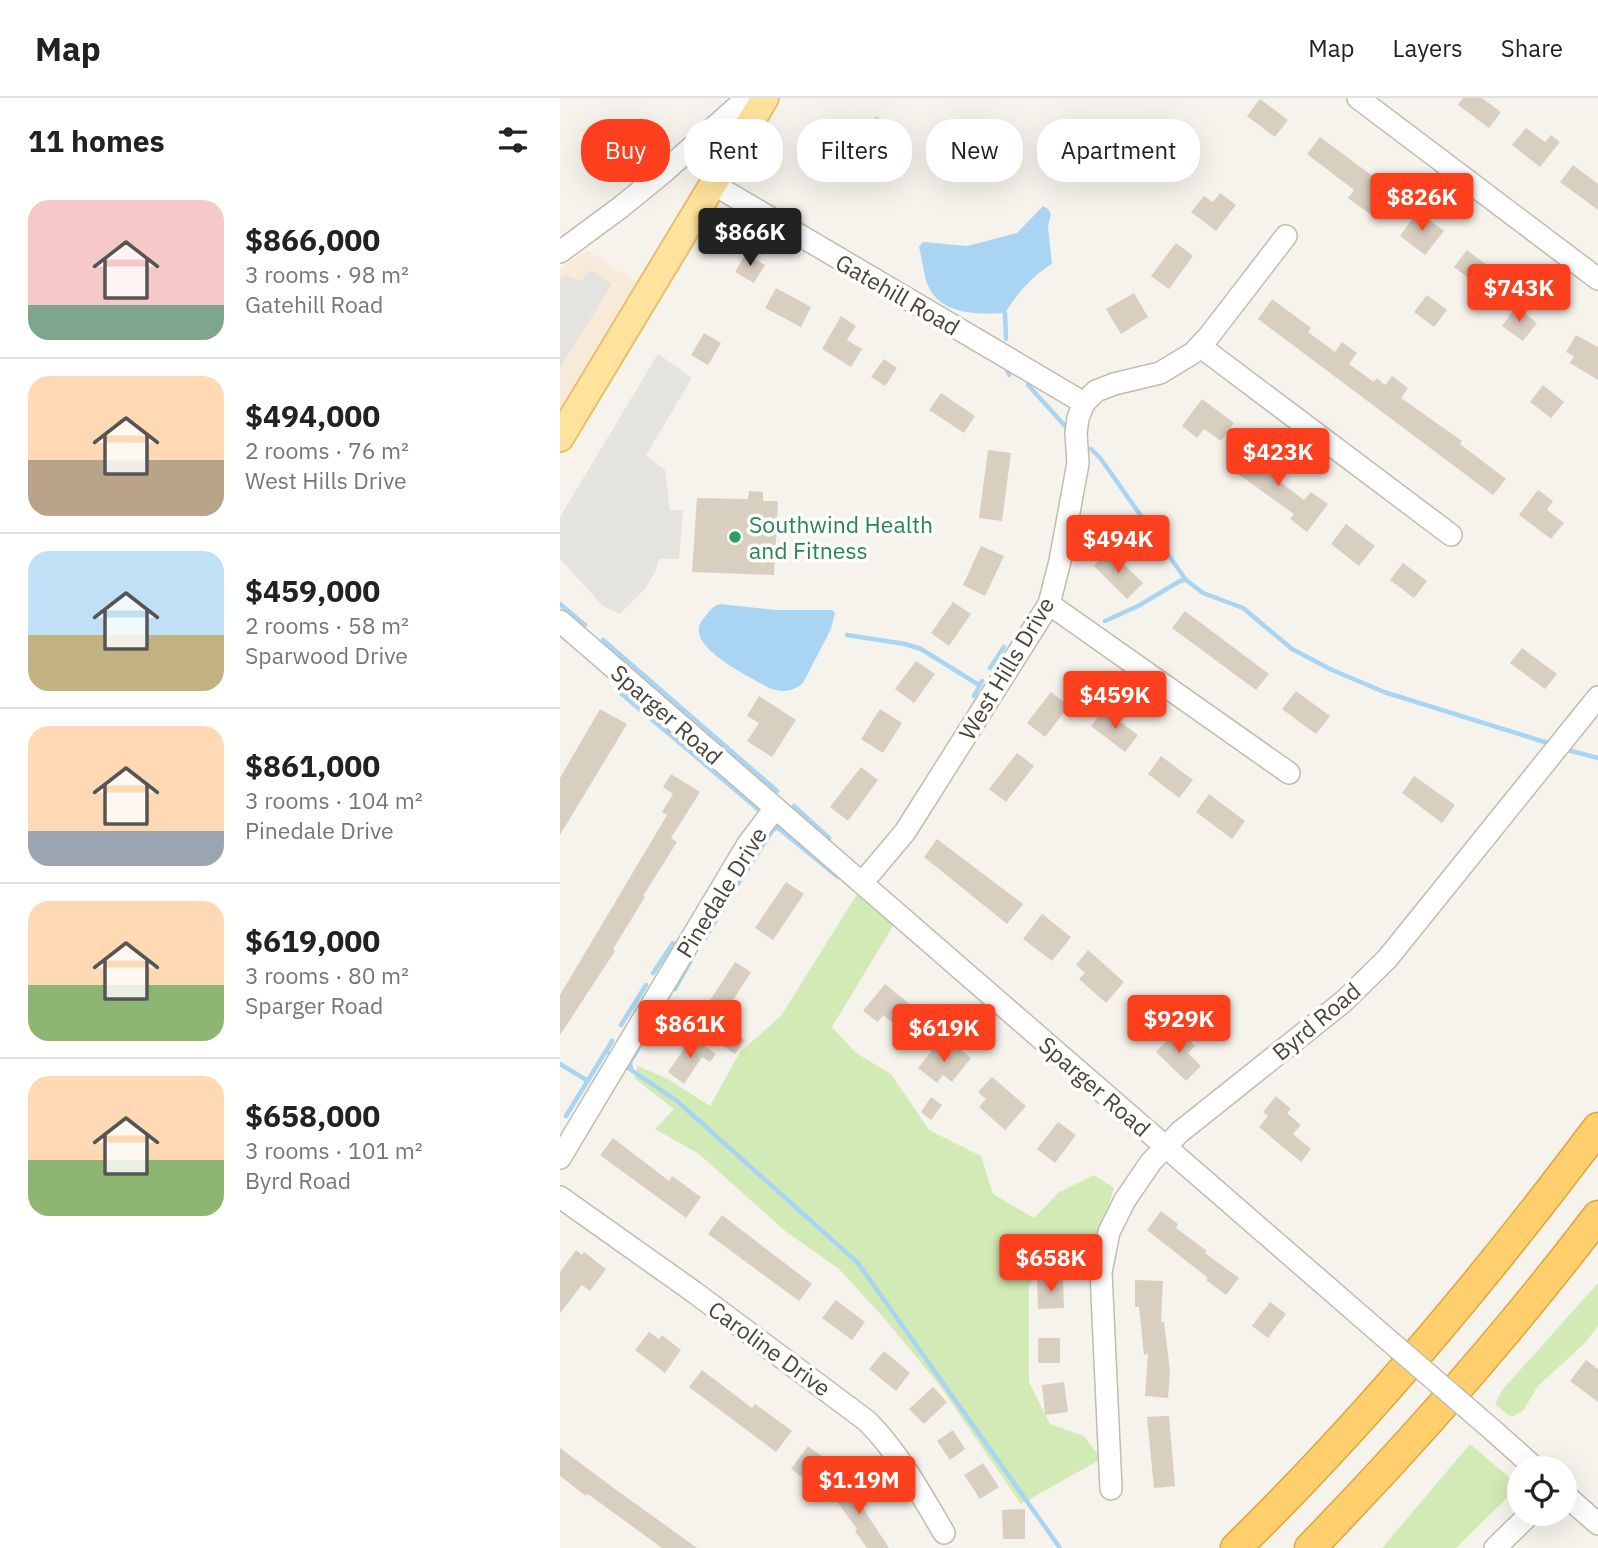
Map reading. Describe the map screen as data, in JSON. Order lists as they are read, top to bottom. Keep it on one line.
{"streets":{"street":["Gatehill Road","West Hills Drive","Sparger Road","Pinedale Drive","Byrd Road","Caroline Drive"]},"crossings":[["Gatehill Road","West Hills Drive"],["West Hills Drive","Sparger Road"],["Sparger Road","Pinedale Drive"],["Sparger Road","Byrd Road"]],"places":["Southwind Health and Fitness"],"page":{"header":"Map","nav":["Map","Layers","Share"],"heading":"11 homes","chip":["Buy","Rent","Filters","New","Apartment"],"price":["$826K","$866K","$743K","$423K","$494K","$459K","$929K","$861K","$619K","$658K","$1.19M"],"list":[{"name":"$866,000","note":"3 rooms · 98 m² · Gatehill Road"},{"name":"$494,000","note":"2 rooms · 76 m² · West Hills Drive"},{"name":"$459,000","note":"2 rooms · 58 m² · Sparwood Drive"},{"name":"$861,000","note":"3 rooms · 104 m² · Pinedale Drive"},{"name":"$619,000","note":"3 rooms · 80 m² · Sparger Road"},{"name":"$658,000","note":"3 rooms · 101 m² · Byrd Road"}]}}
